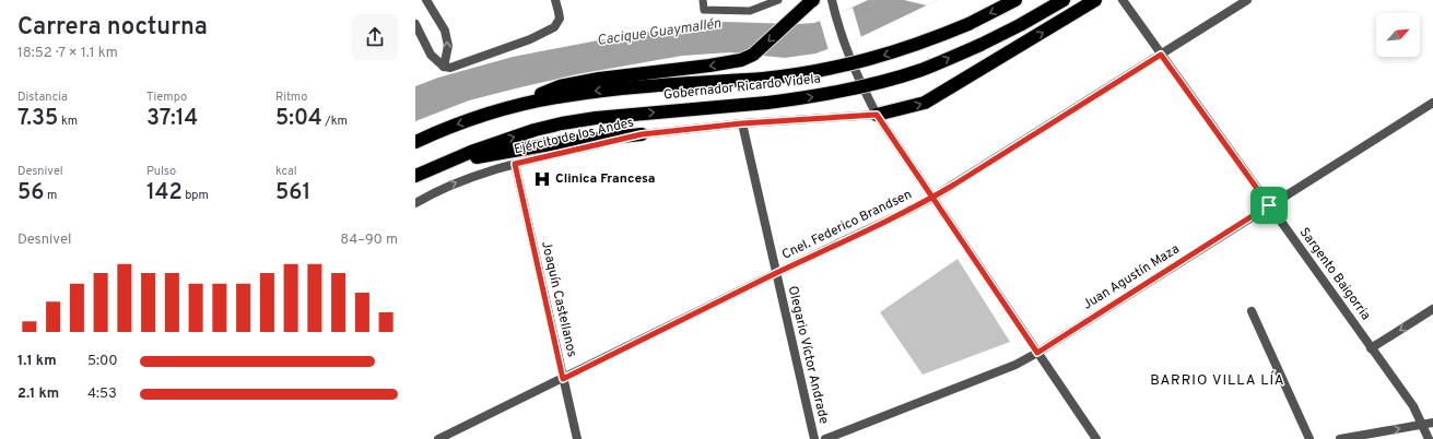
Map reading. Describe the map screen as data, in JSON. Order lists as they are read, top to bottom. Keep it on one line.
{"streets":{"highway":["Gobernador Ricardo Videla"],"street":["Ejército de los Andes","Cnel. Federico Brandsen","Sargento Baigorria","Juan Agustín Maza","Joaquín Castellanos","Olegario Víctor Andrade"]},"crossings":[["Ejército de los Andes","Joaquín Castellanos"],["Ejército de los Andes","Olegario Víctor Andrade"],["Cnel. Federico Brandsen","Sargento Baigorria"],["Cnel. Federico Brandsen","Joaquín Castellanos"],["Cnel. Federico Brandsen","Olegario Víctor Andrade"],["Sargento Baigorria","Juan Agustín Maza"]],"districts":["BARRIO VILLA LÍA"],"water":["Cacique Guaymallén"],"places":{"hospital":["Clinica Francesa"]},"north":"top right","page":{"heading":["Carrera nocturna","18:52 · 7 × 1.1 km"],"stats":[["Distancia","7.35 km"],["Tiempo","37:14"],["Ritmo","5:04 /km"],["Desnivel","56 m"],["Pulso","142 bpm"],["kcal","561"]],"chart":["Desnivel","84–90 m"],"list":[{"name":"1.1 km","note":"5:00"},{"name":"2.1 km","note":"4:53"}]}}
